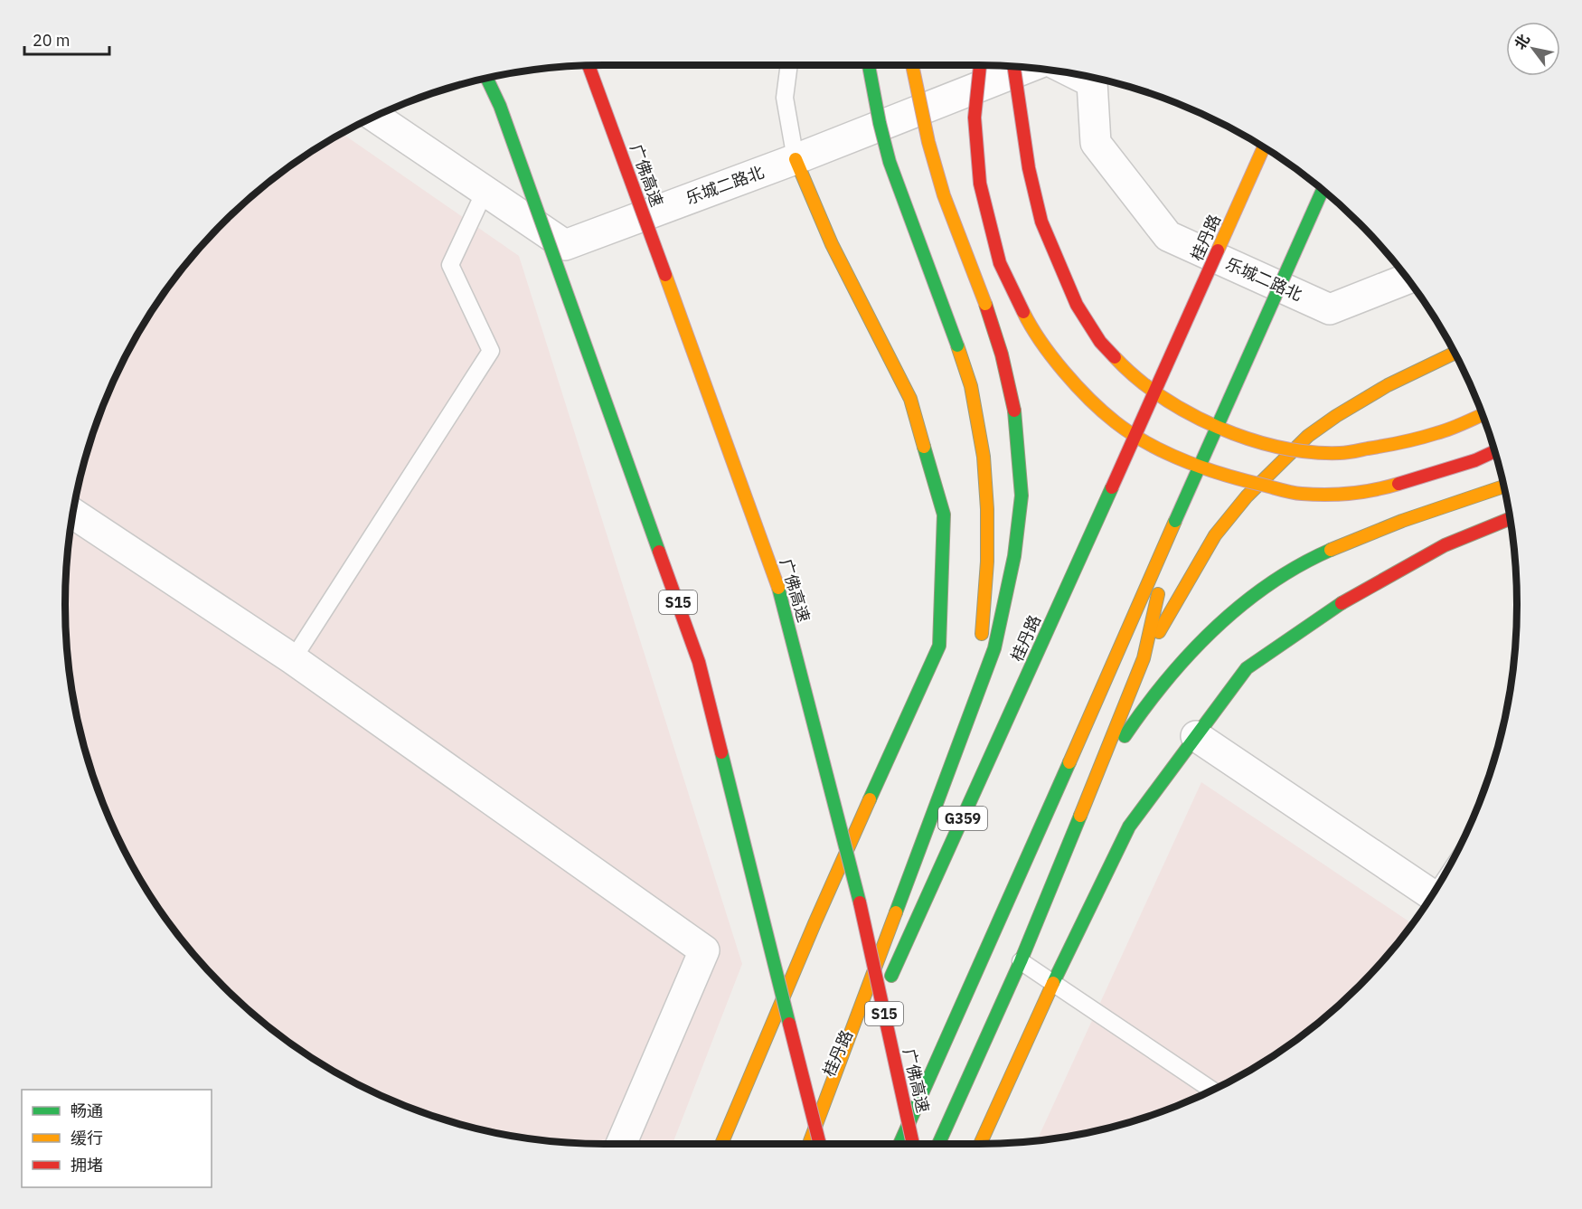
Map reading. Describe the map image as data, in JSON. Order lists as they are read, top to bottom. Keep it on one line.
{"streets":{"main road":["广佛高速","桂丹路","S15","G359"],"street":["乐城二路北"]},"legend":["畅通","缓行","拥堵"],"scale_bar":"20 m","north":"top left"}
